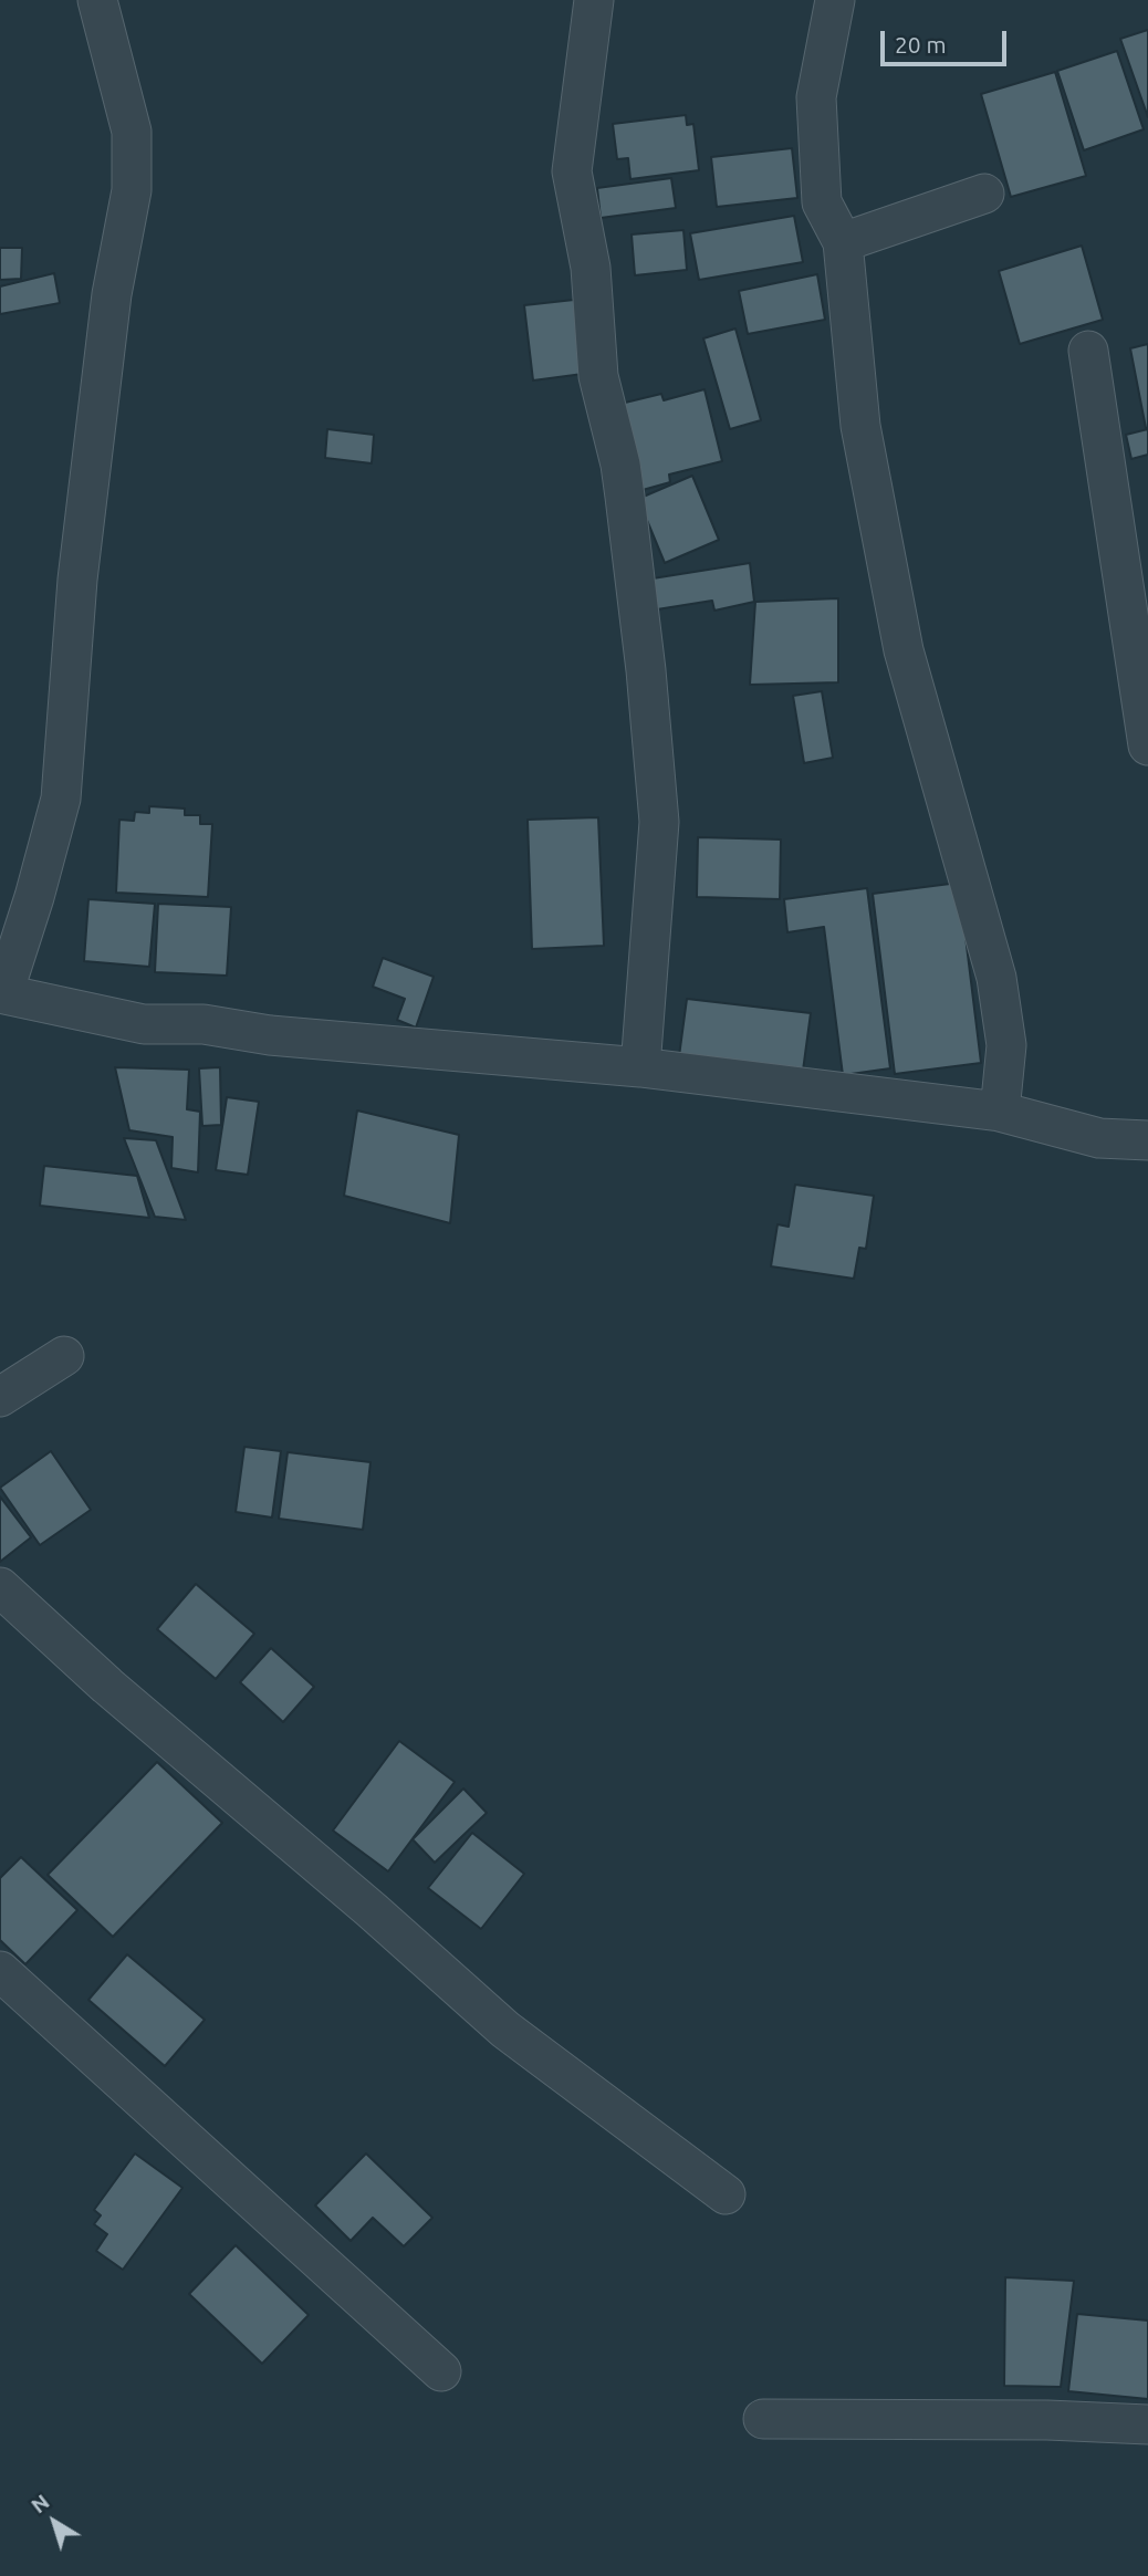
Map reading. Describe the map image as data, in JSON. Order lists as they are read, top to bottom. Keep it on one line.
{"scale_bar":"20 m","north":"top left"}
